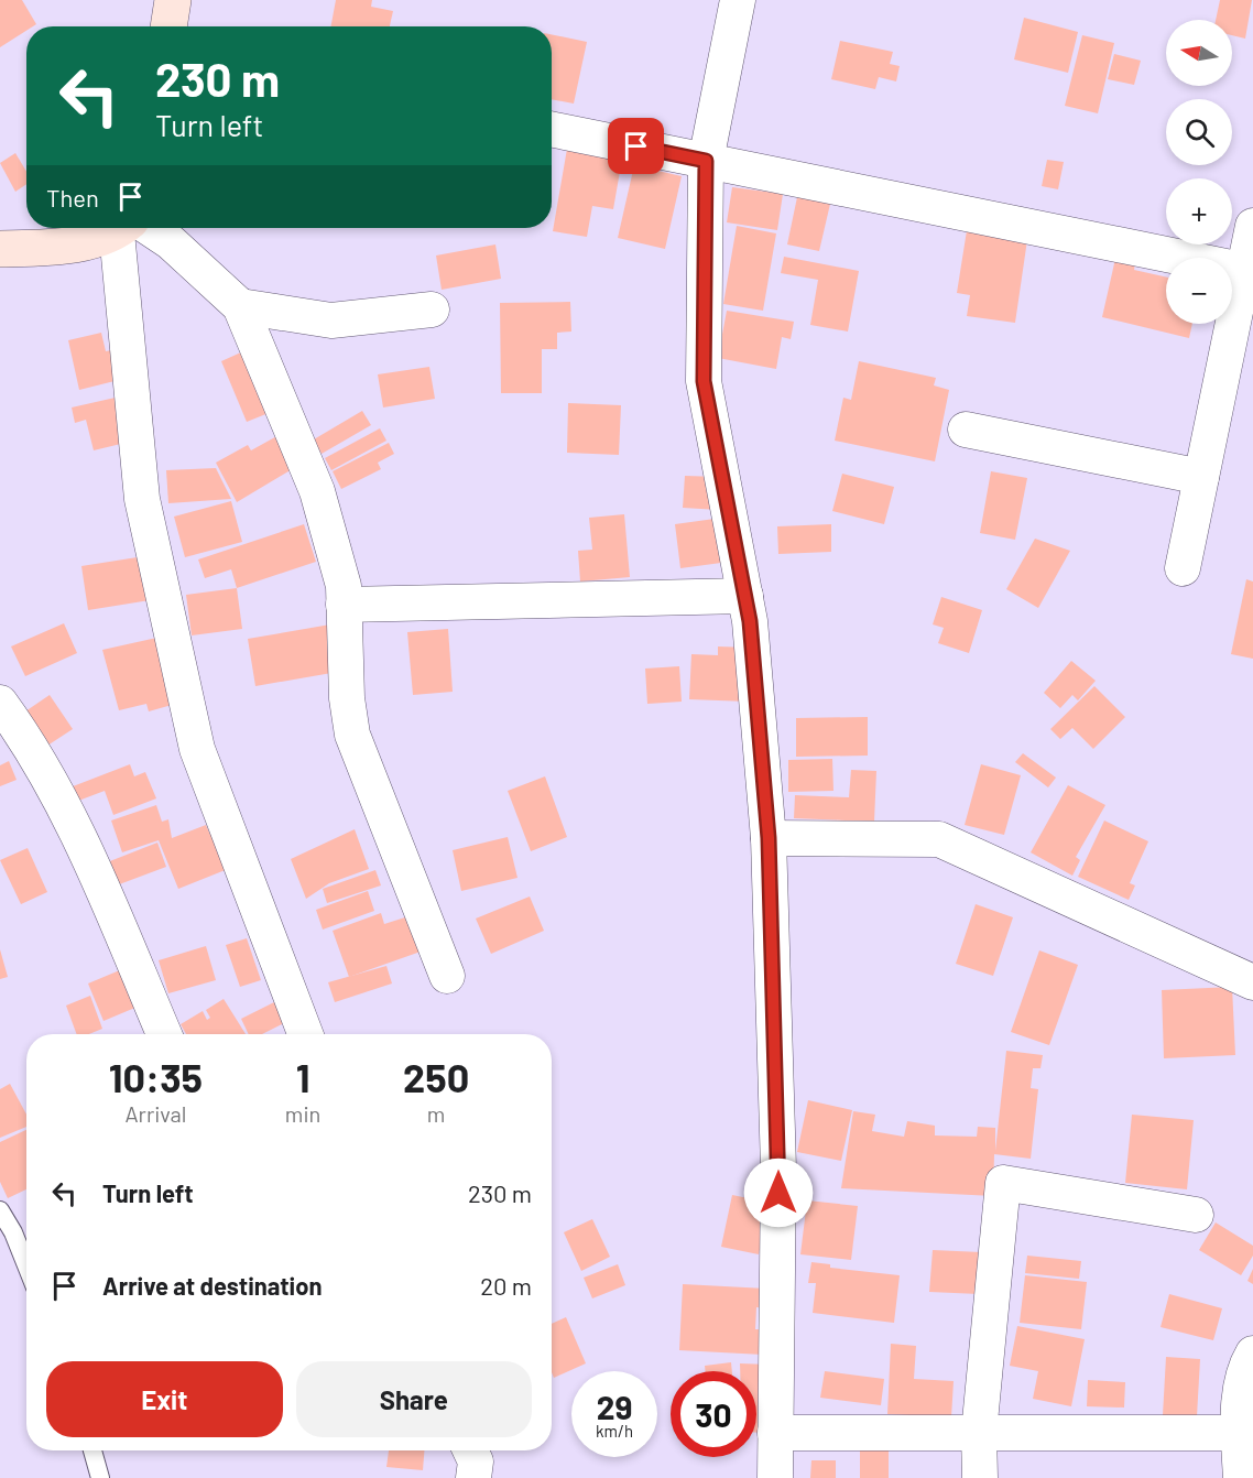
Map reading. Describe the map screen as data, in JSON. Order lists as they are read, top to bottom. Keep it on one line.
{"north":"left","page":{"map_buttons":["+","−"],"turn":["230 m","Turn left"],"then":"Then","eta":["10:35","Arrival","1","min","250","m"],"list":[{"name":"Turn left","value":"230 m"},{"name":"Arrive at destination","value":"20 m"}],"buttons":["Exit","Share"],"speed":"29 km/h","limit":"30"}}
